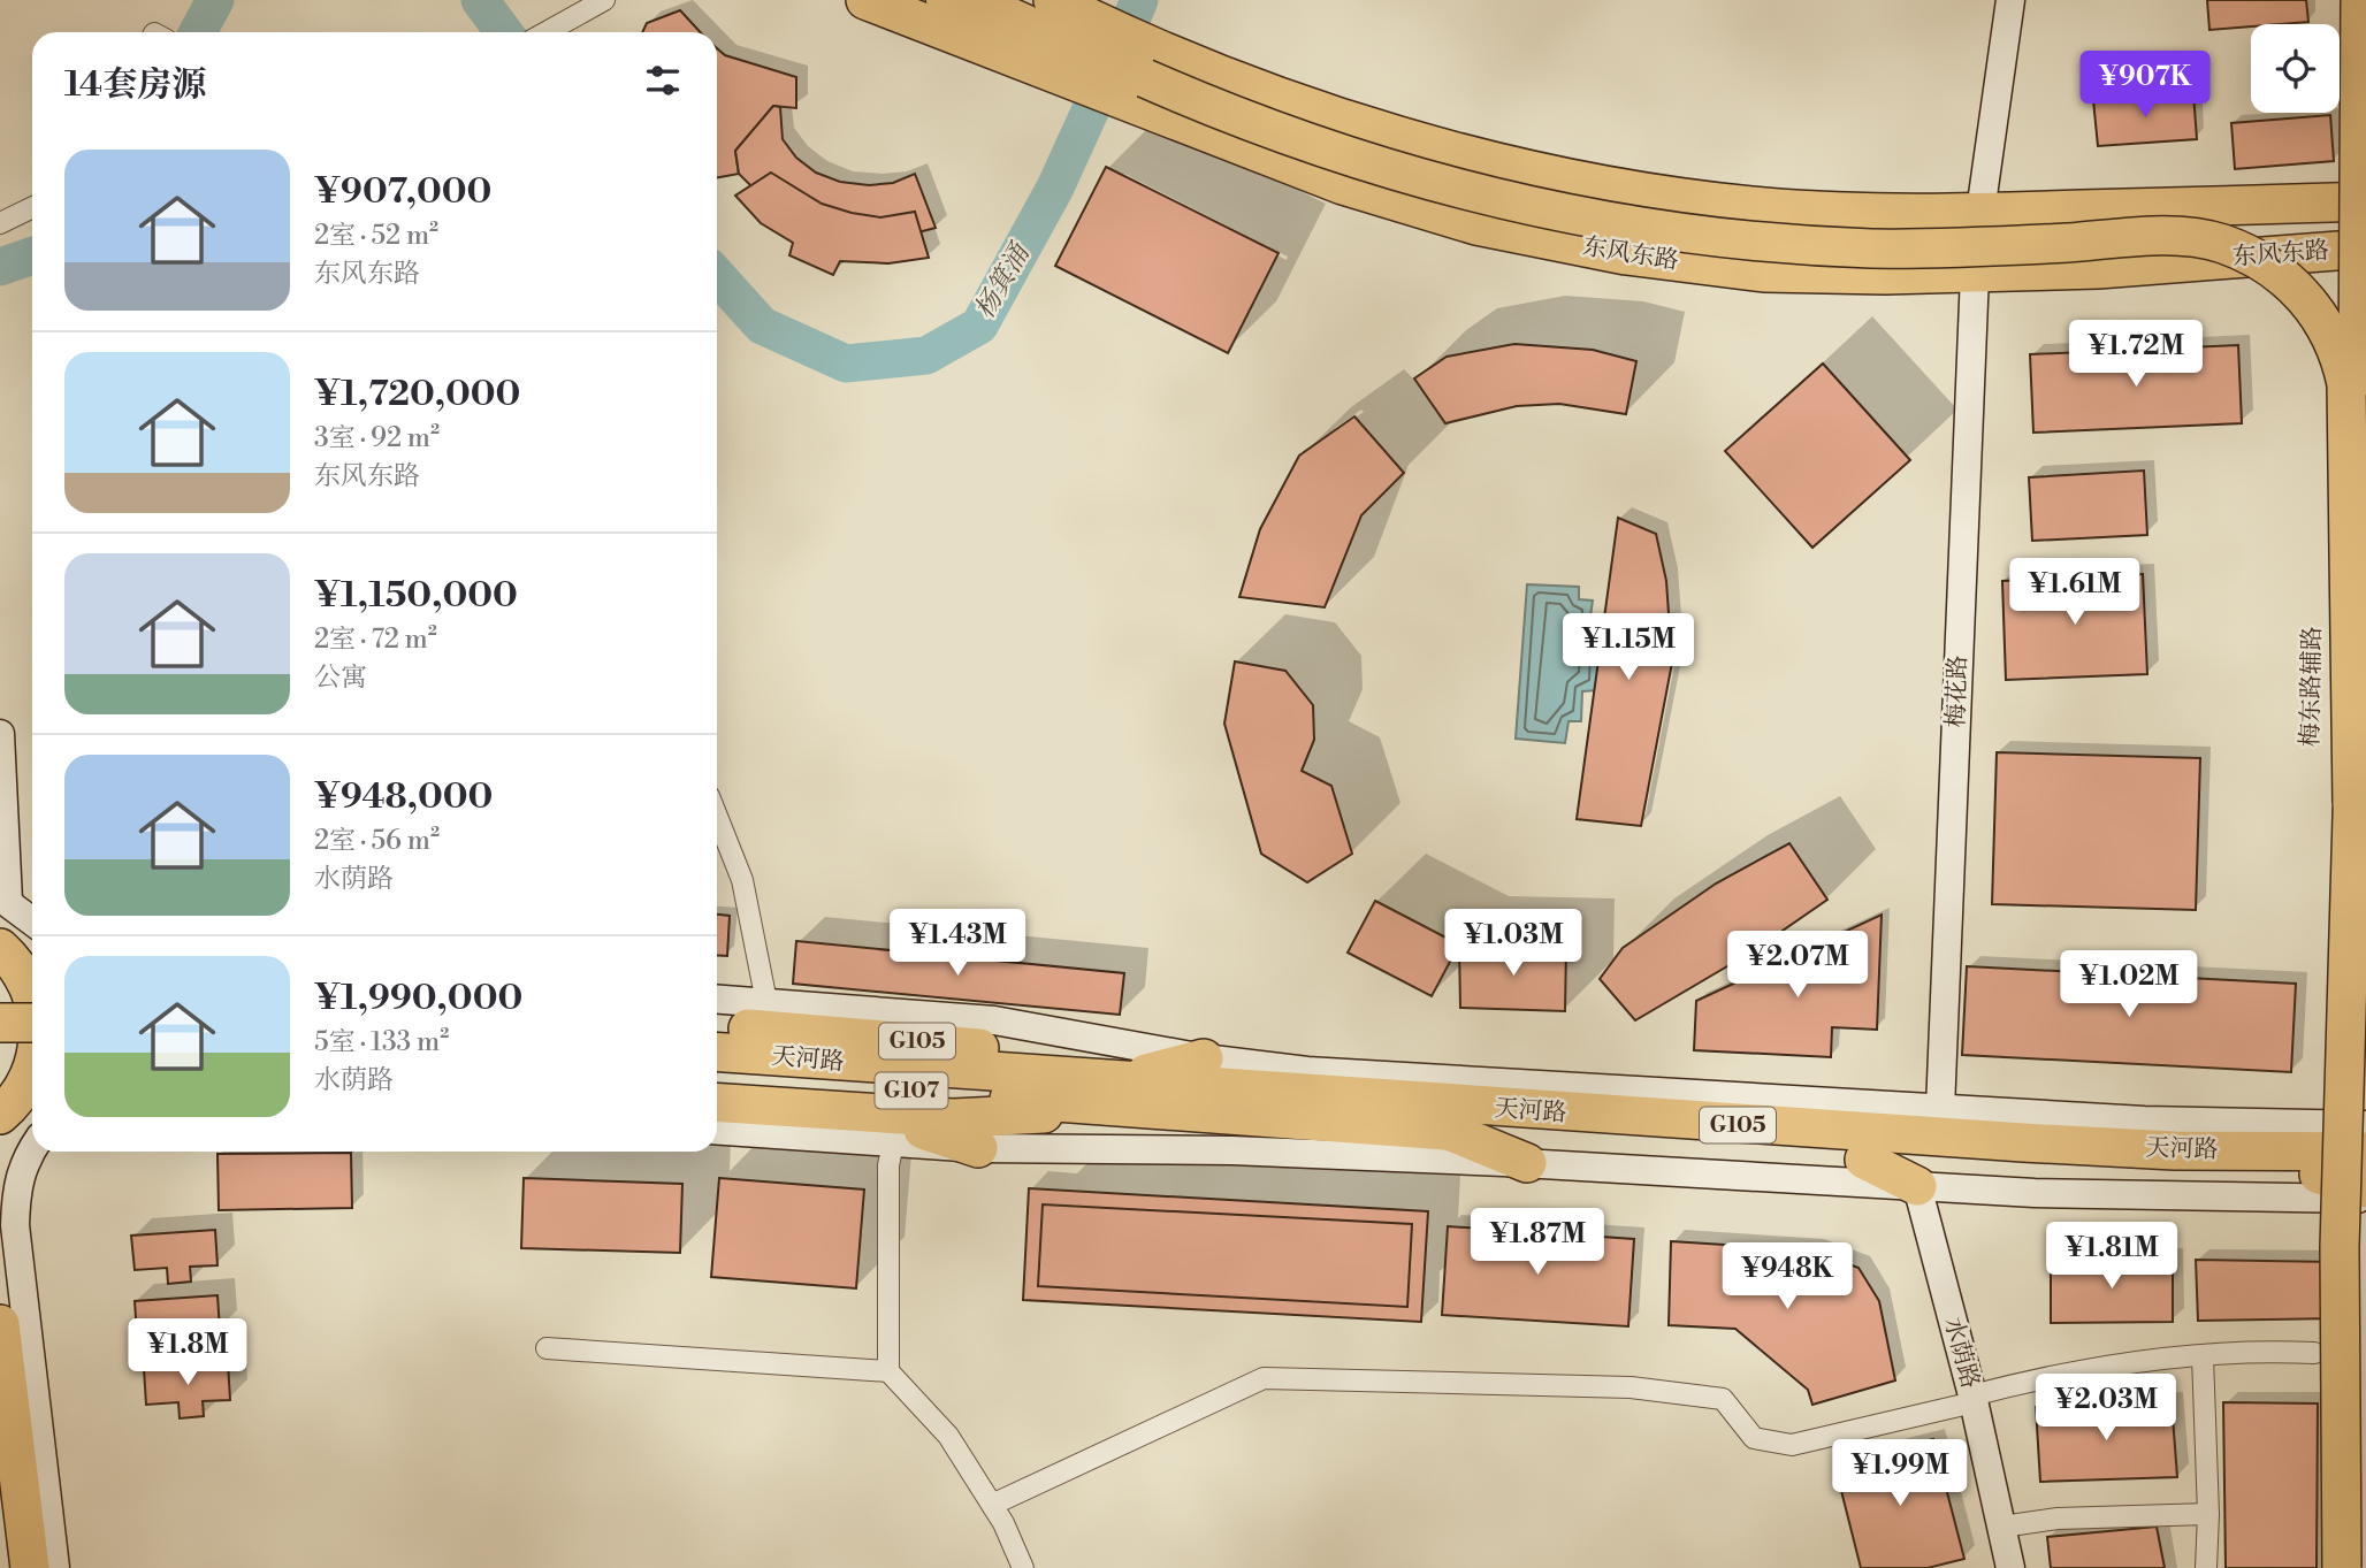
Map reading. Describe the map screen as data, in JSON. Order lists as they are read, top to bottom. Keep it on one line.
{"streets":{"highway":["东风东路","G105","天河路","G107"],"main road":["梅花路","水荫路"],"street":["梅东路辅路"]},"crossings":[["东风东路","梅东路辅路"],["东风东路","梅花路"],["梅东路辅路","G105"],["梅东路辅路","天河路"],["G105","天河路"]],"water":["杨箕涌"],"page":{"heading":"14套房源","price":["¥907K","¥1.72M","¥1.61M","¥1.15M","¥1.43M","¥1.03M","¥2.07M","¥1.02M","¥1.87M","¥1.81M","¥948K","¥1.8M","¥2.03M","¥1.99M"],"list":[{"name":"¥907,000","note":"2室 · 52 m² · 东风东路"},{"name":"¥1,720,000","note":"3室 · 92 m² · 东风东路"},{"name":"¥1,150,000","note":"2室 · 72 m² · 公寓"},{"name":"¥948,000","note":"2室 · 56 m² · 水荫路"},{"name":"¥1,990,000","note":"5室 · 133 m² · 水荫路"}]}}
